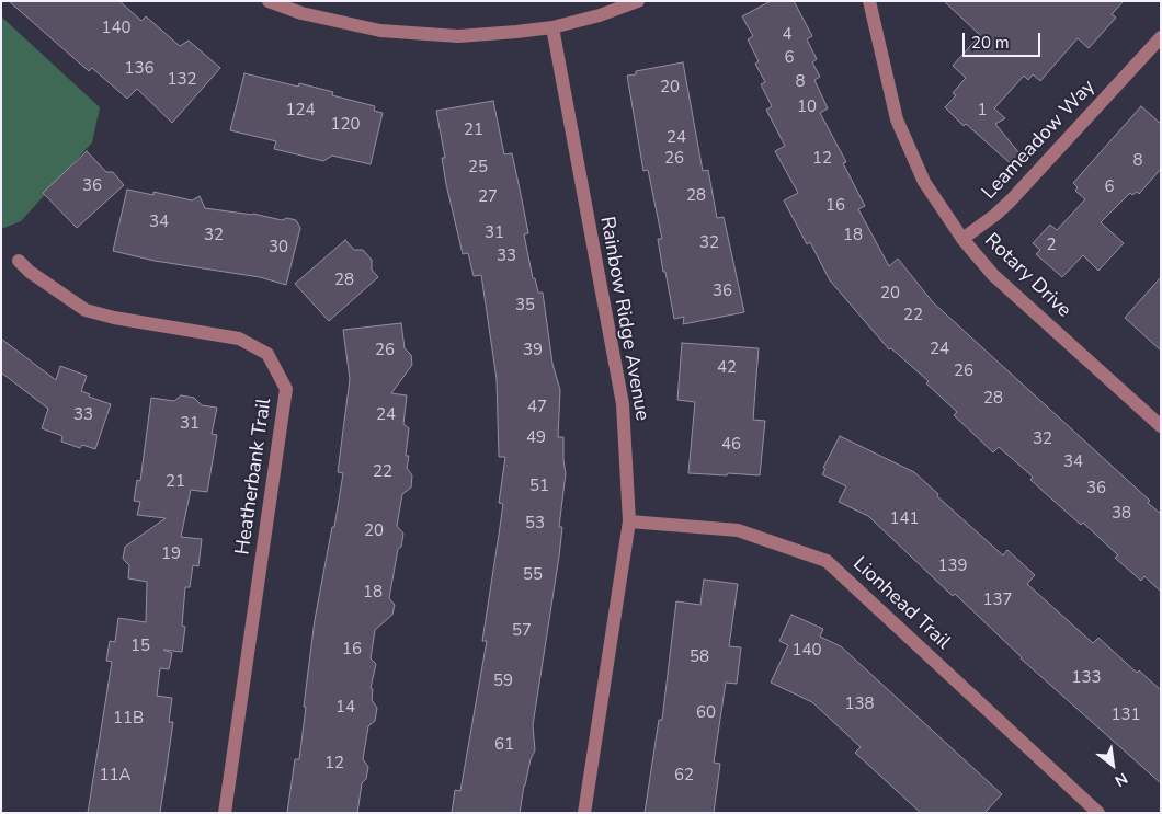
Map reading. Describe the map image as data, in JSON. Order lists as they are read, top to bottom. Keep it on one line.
{"streets":{"street":["Leameadow Way","Rotary Drive","Rainbow Ridge Avenue","Heatherbank Trail","Lionhead Trail"]},"crossings":[["Leameadow Way","Rotary Drive"],["Rainbow Ridge Avenue","Lionhead Trail"]],"house_numbers":["140","4","6","136","132","8","20","10","124","1","120","21","24","26","12","8","25","36","6","28","27","16","34","31","32","18","32","2","30","33","28","36","20","35","22","24","26","39","42","26","28","47","33","24","31","49","32","46","34","22","21","51","36","38","141","53","20","19","139","55","18","137","57","15","16","140","58","133","59","138","14","60","131","11B","61","12","11A","62"],"scale_bar":"20 m","north":"bottom right"}
